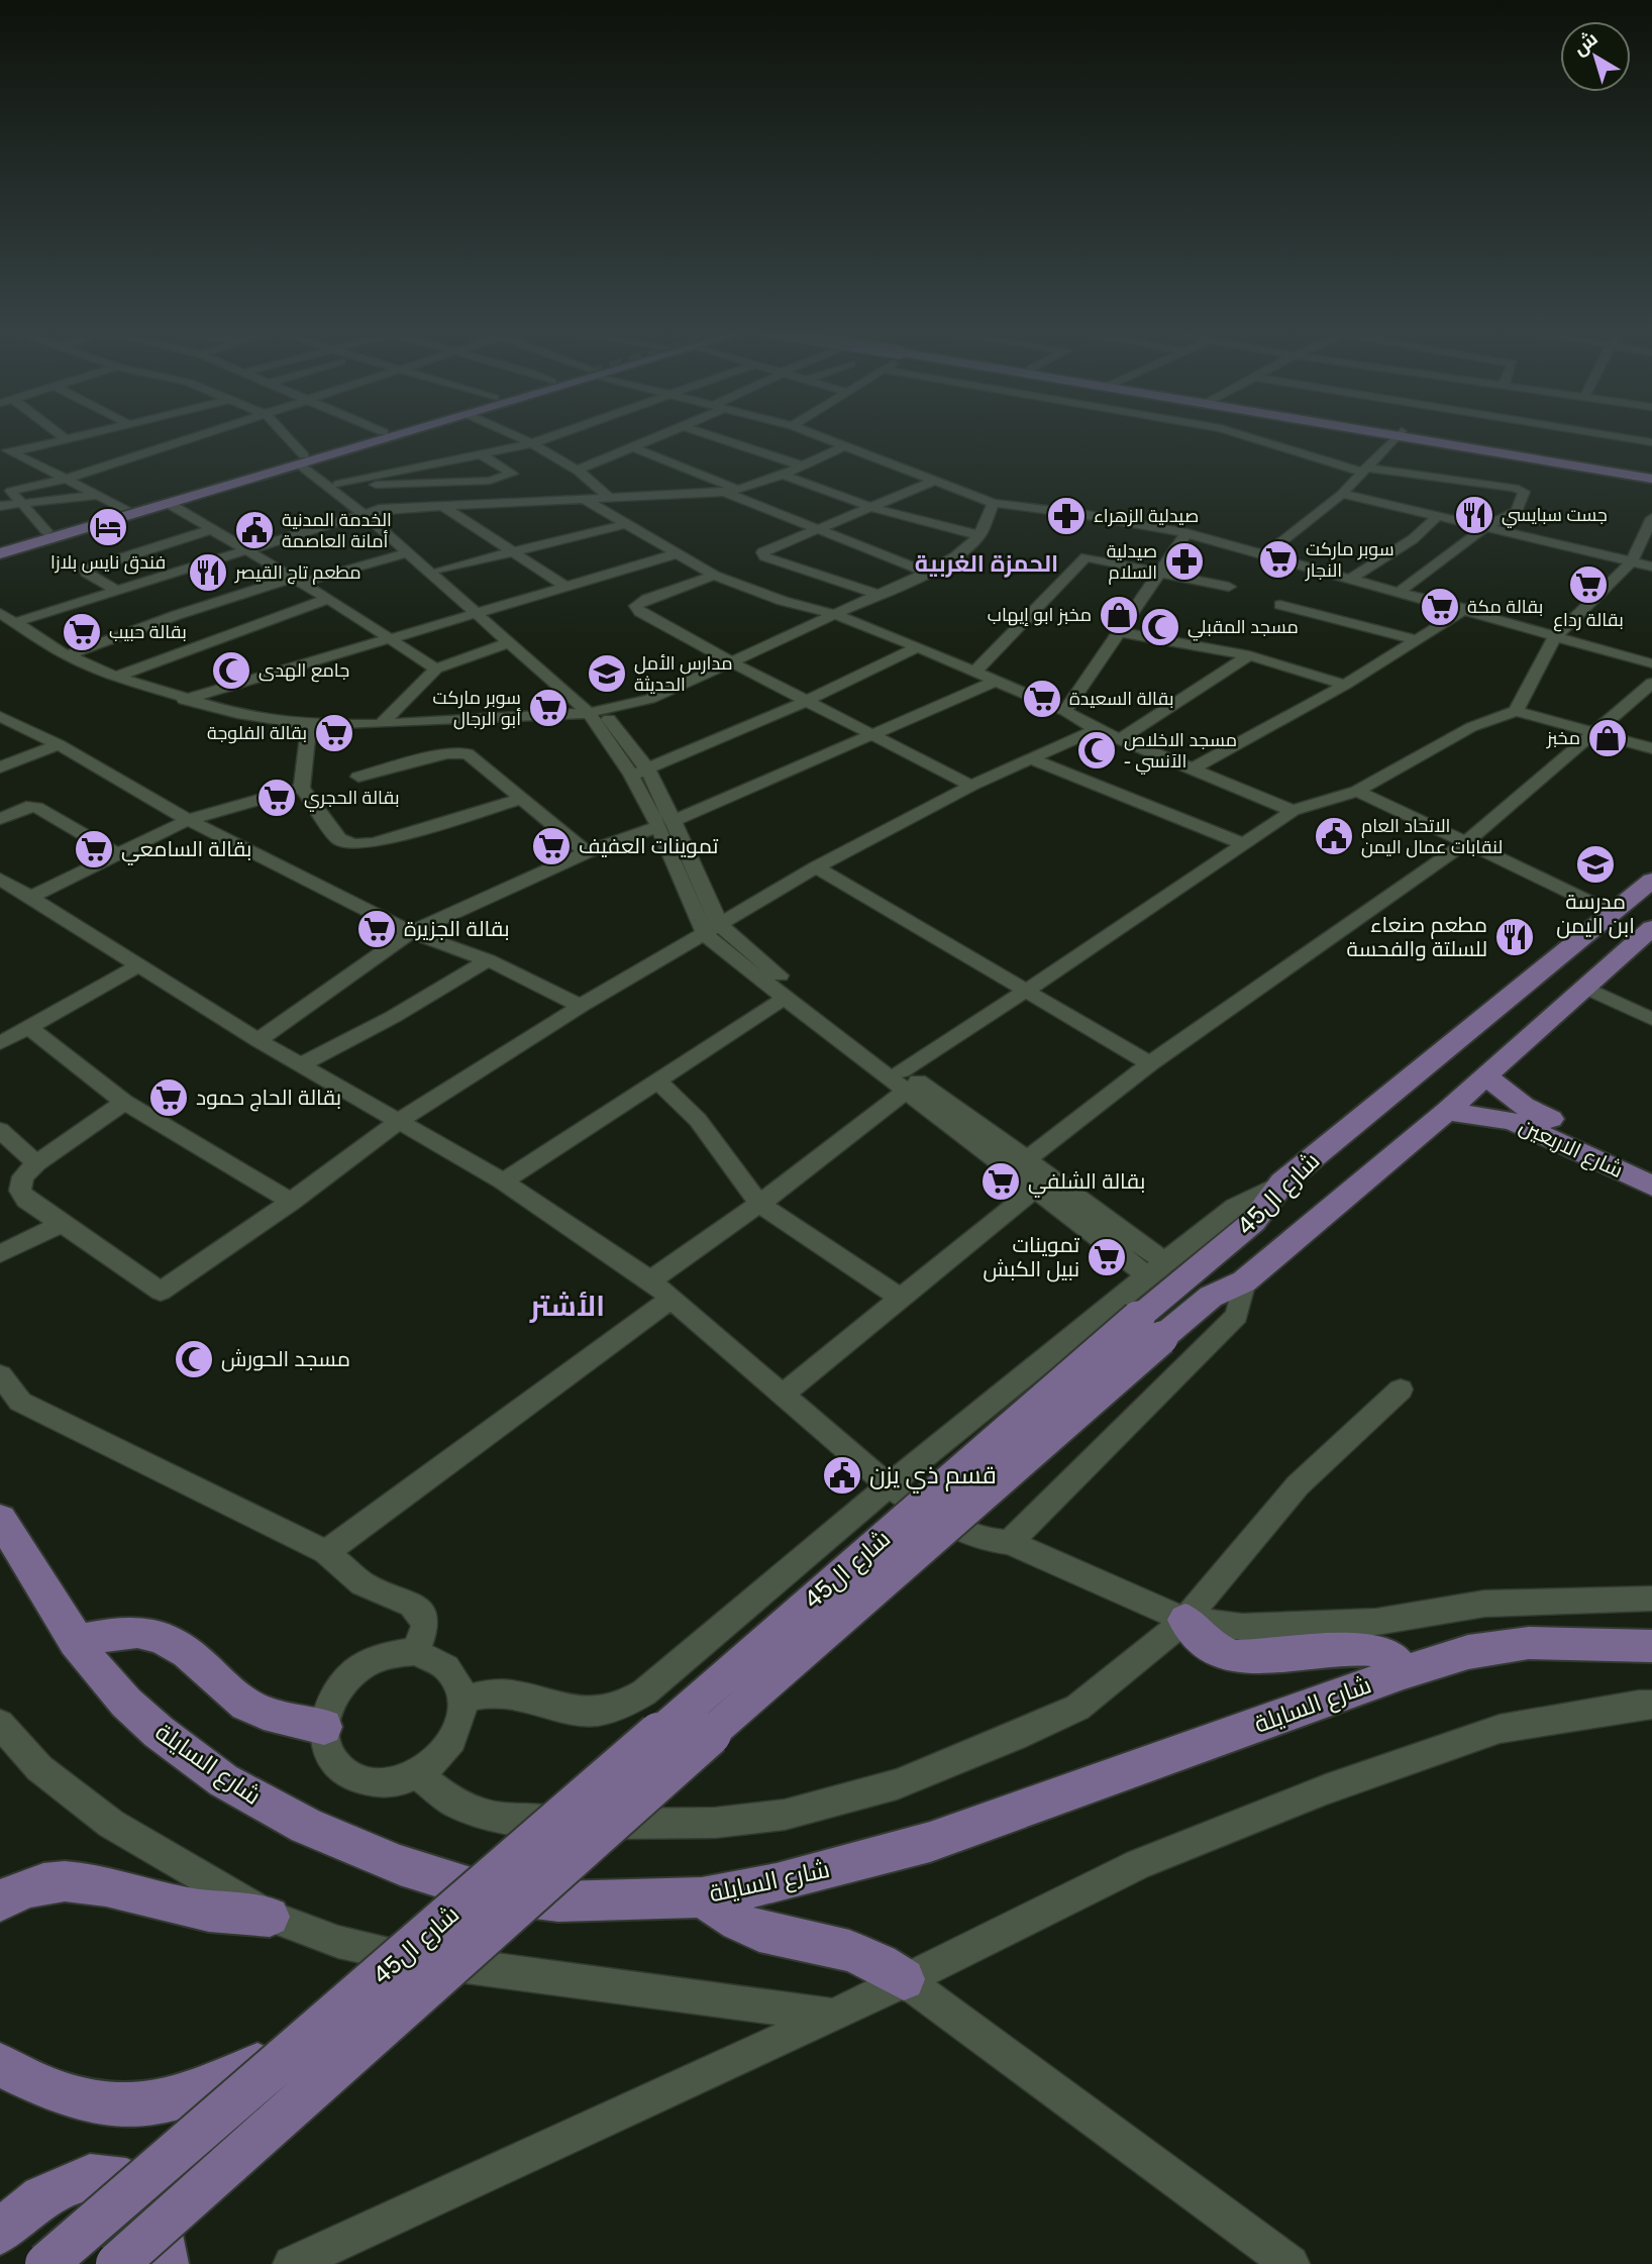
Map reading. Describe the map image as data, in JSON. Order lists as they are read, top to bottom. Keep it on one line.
{"streets":{"main road":["شارع الاربعين","شارع ال45","شارع السايلة"]},"crossings":[["شارع الاربعين","شارع ال45"]],"districts":["الحمزة الغربية","الأشتر"],"places":{"restaurant":["جست سبايسي","مطعم تاج القيصر","مطعم صنعاء للسلتة والفحسة"],"pharmacy":["صيدلية الزهراء","صيدلية السلام"],"hotel":["فندق نايس بلازا"],"public building":["الخدمة المدنية أمانة العاصمة","الاتحاد العام لنقابات عمال اليمن","قسم ذي يزن"],"supermarket":["سوبر ماركت النجار","بقالة رداع","بقالة مكة","بقالة حبيب","بقالة السعيدة","سوبر ماركت أبو الرجال","بقالة الفلوجة","بقالة الحجري","تموينات العفيف","بقالة السامعي","بقالة الجزيرة","بقالة الحاج حمود","بقالة الشلفي","تموينات نبيل الكبش"],"shop":["مخبز ابو إيهاب","مخبز"],"mosque":["مسجد المقبلي","جامع الهدى","مسجد الاخلاص - الآنسي","مسجد الحورش"],"school or university":["مدارس الأمل الحديثة","مدرسة ابن اليمن"]},"north":"top left"}
